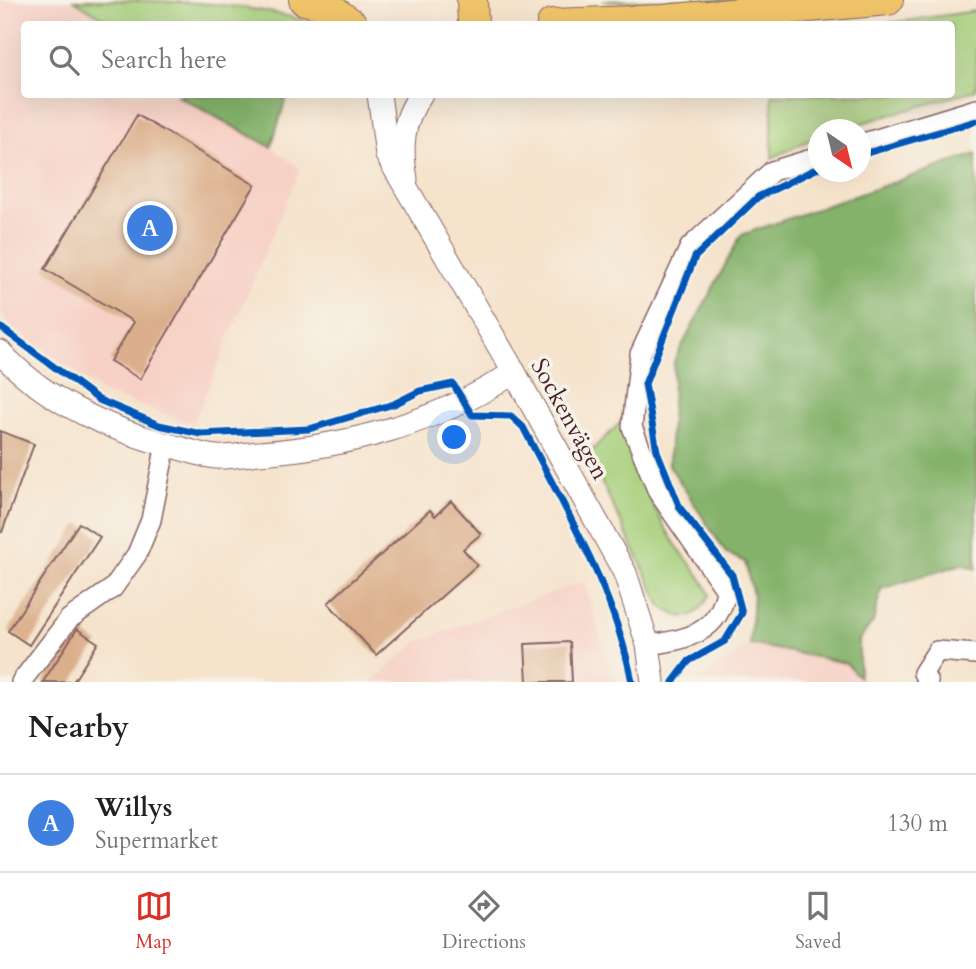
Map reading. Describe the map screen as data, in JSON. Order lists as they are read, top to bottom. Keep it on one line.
{"streets":{"street":["Sockenvägen"]},"north":"bottom right","page":{"search":"Search here","pins":"A","heading":"Nearby","list":[{"mark":"A","name":"Willys","note":"Supermarket","value":"130 m"}],"nav":["Map","Directions","Saved"]}}
